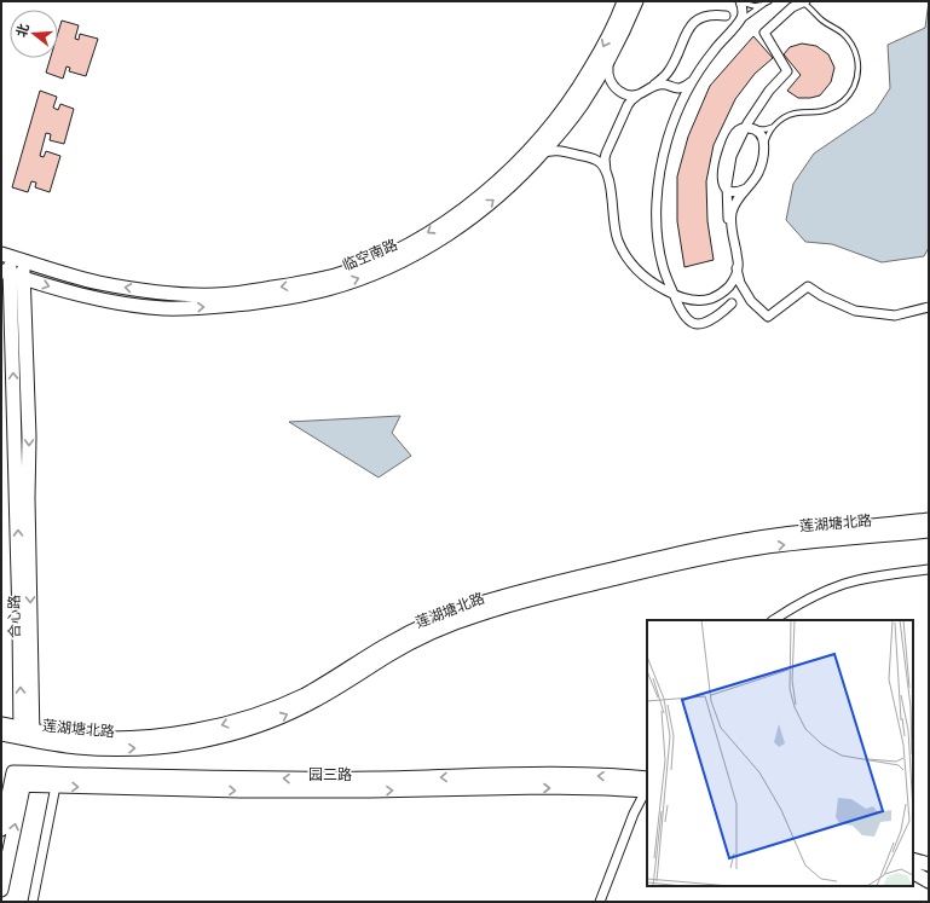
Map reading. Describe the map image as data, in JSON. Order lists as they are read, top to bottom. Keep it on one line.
{"streets":{"main road":["临空南路","莲湖塘北路","合心路","园三路"]},"crossings":[["临空南路","合心路"],["莲湖塘北路","合心路"]],"north":"left"}
